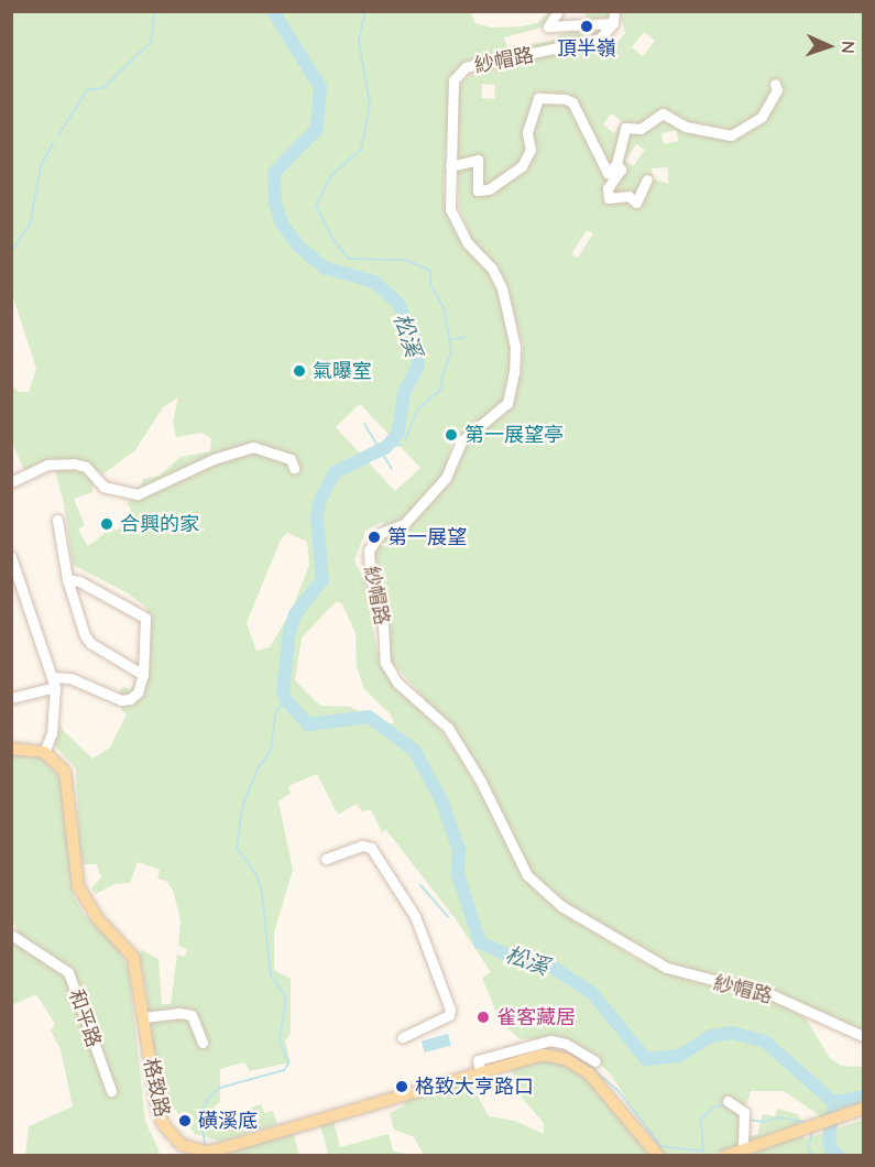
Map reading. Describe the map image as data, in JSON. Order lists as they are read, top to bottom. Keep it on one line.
{"streets":{"main road":["格致路"],"street":["紗帽路","和平路"]},"water":["松溪"],"places":["頂半嶺","氣曝室","第一展望亭","合興的家","第一展望","雀客藏居","格致大亨路口","磺溪底"],"north":"right"}
